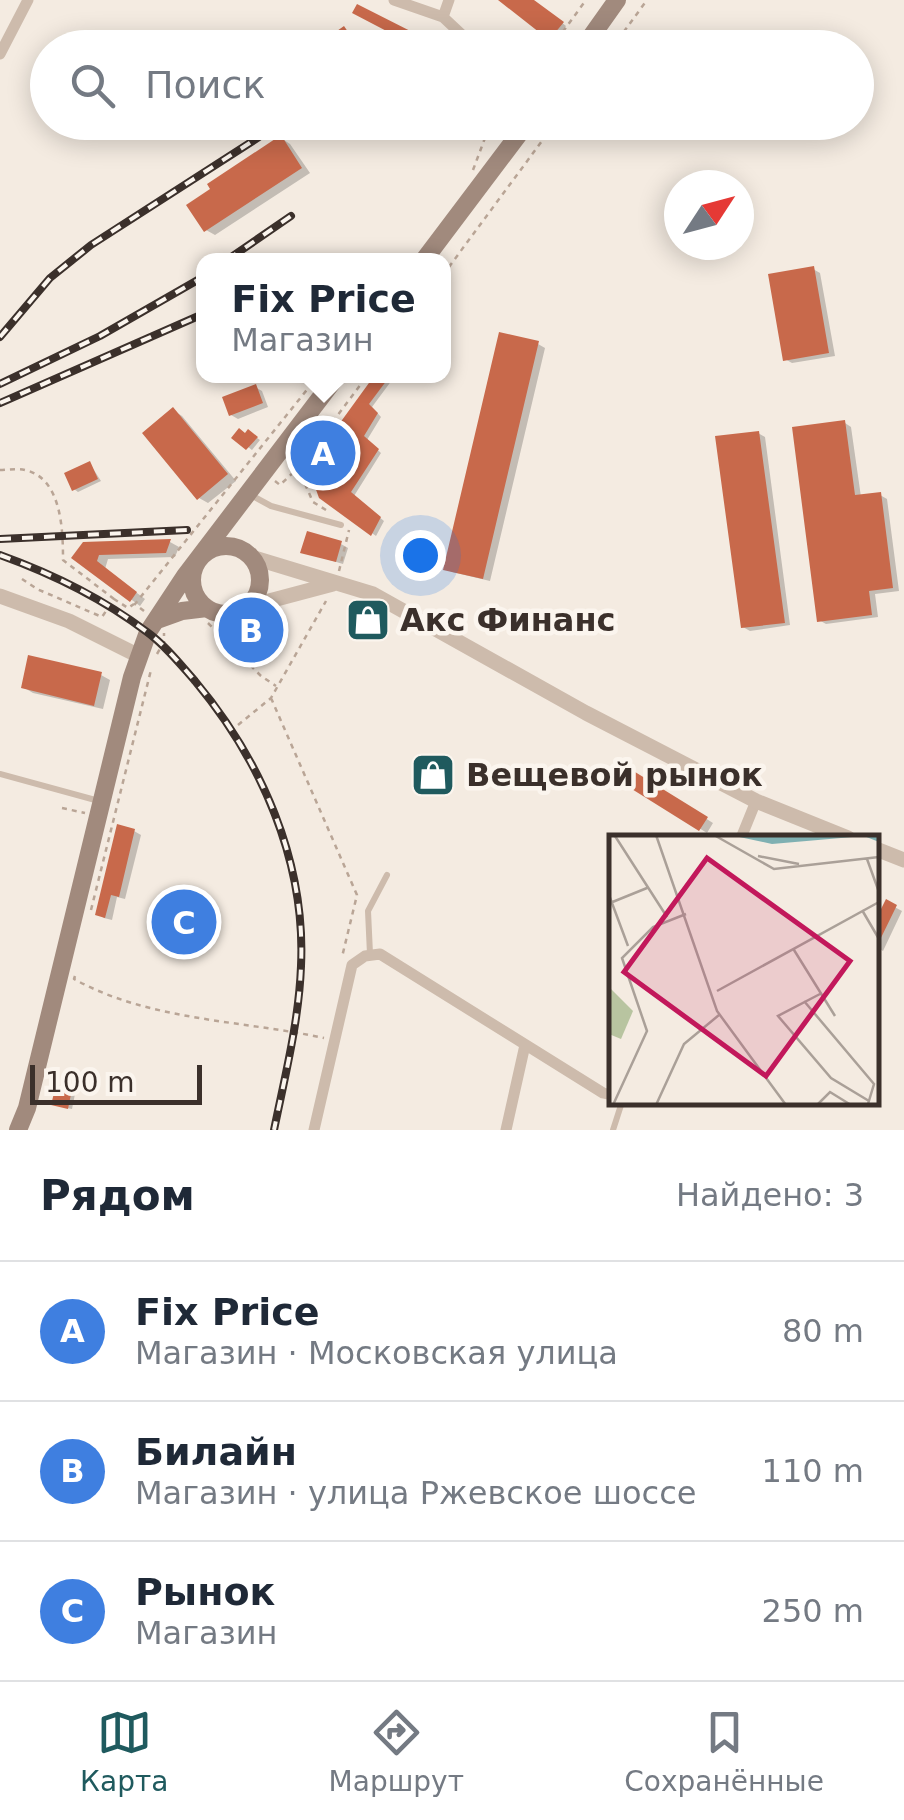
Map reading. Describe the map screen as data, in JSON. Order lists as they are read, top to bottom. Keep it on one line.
{"places":{"shop":["Акс Финанс","Вещевой рынок"]},"scale_bar":"100 m","north":"top right","page":{"search":"Поиск","popup":["Fix Price","Магазин"],"pins":["A","B","C"],"scale":"100 m","heading":["Рядом","Найдено: 3"],"list":[{"mark":"A","name":"Fix Price","note":"Магазин · Московская улица","value":"80 m"},{"mark":"B","name":"Билайн","note":"Магазин · улица Ржевское шоссе","value":"110 m"},{"mark":"C","name":"Рынок","note":"Магазин","value":"250 m"}],"nav":["Карта","Маршрут","Сохранённые"]}}
